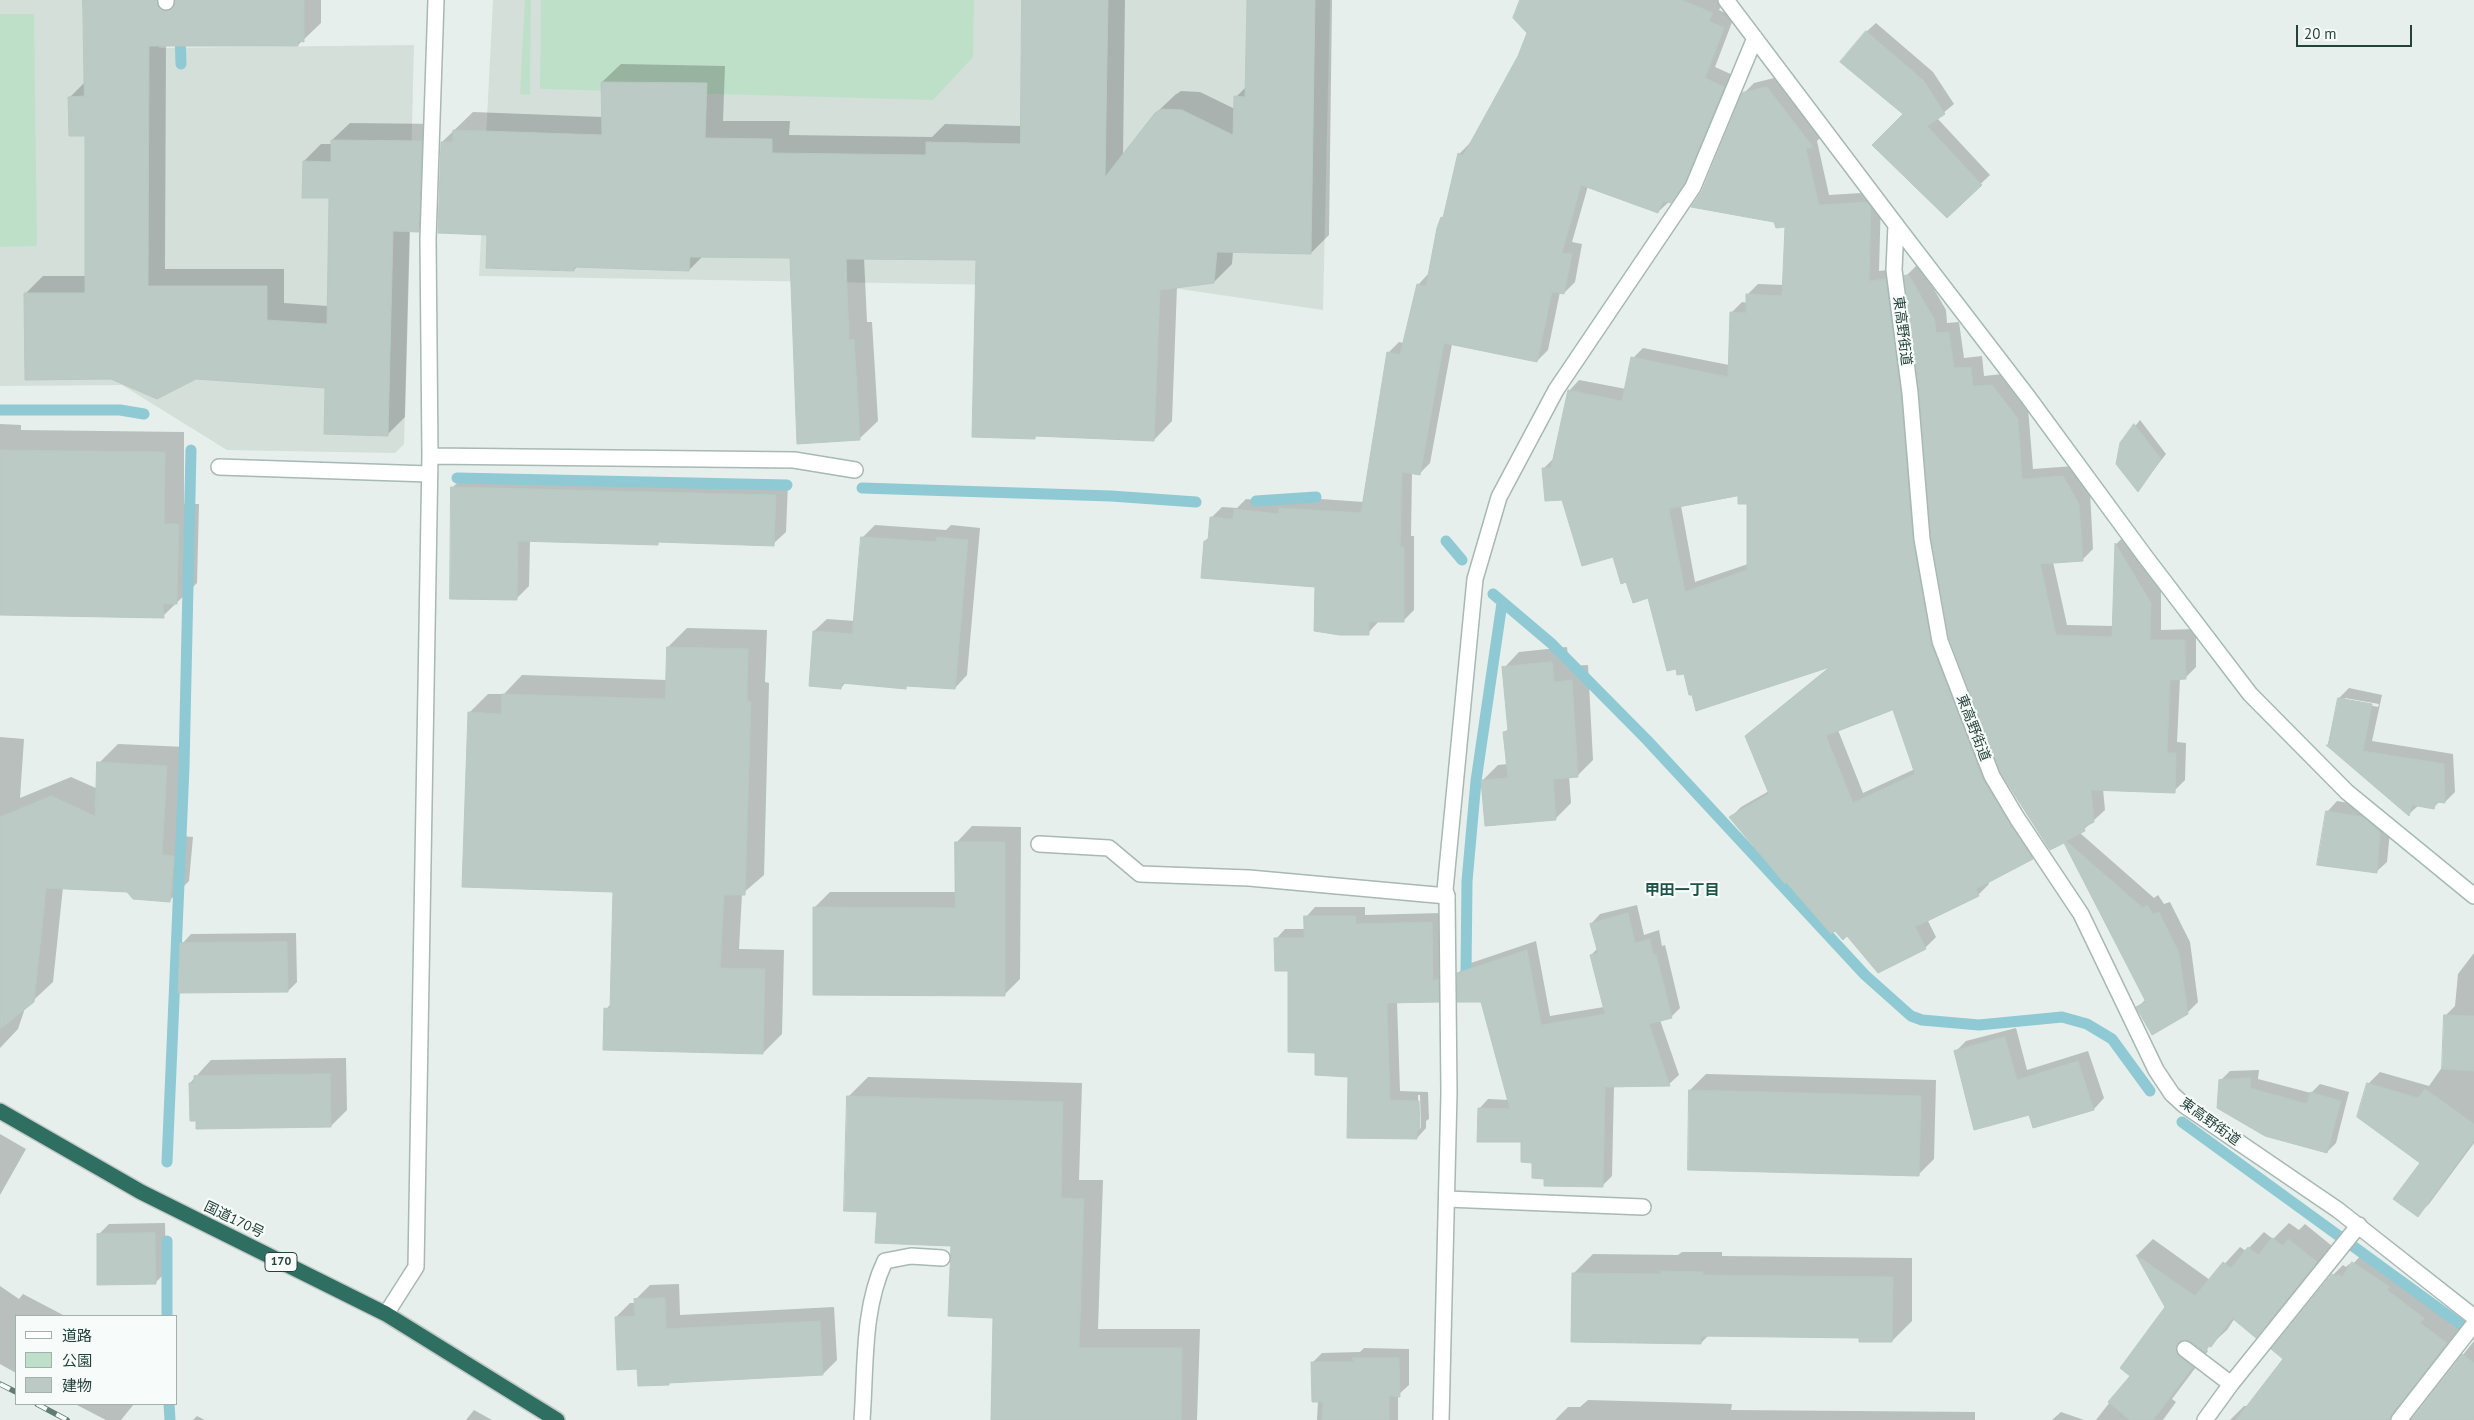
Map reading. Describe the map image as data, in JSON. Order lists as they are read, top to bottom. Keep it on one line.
{"streets":{"highway":["国道170号","170"],"street":["東高野街道"]},"districts":["甲田一丁目"],"legend":["道路","公園","建物"],"scale_bar":"20 m"}
